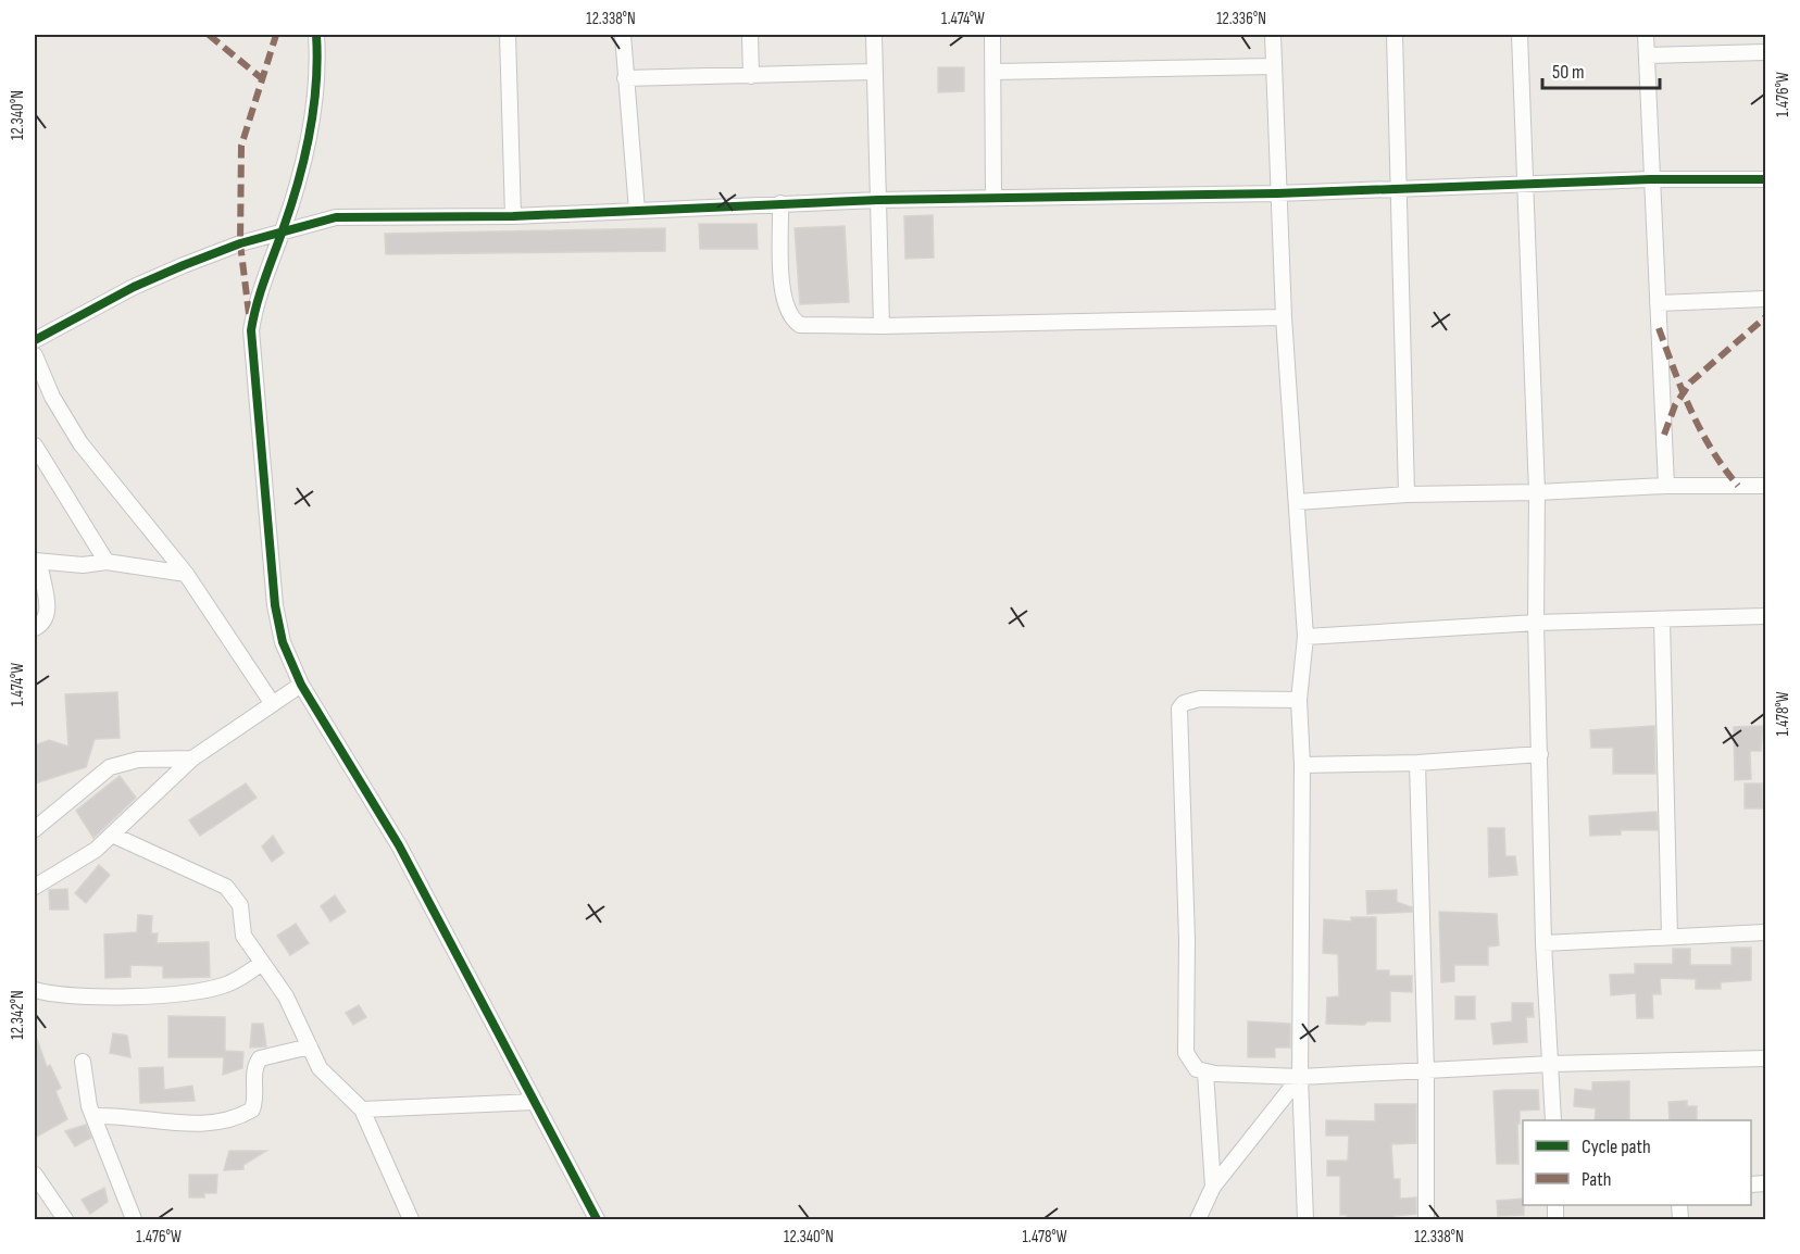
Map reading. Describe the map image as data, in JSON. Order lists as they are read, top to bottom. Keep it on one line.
{"legend":["Cycle path","Path"],"scale_bar":"50 m","coordinates":["12.338°N","1.474°W","12.336°N","1.476°W","12.340°N","1.478°W","12.342°N"]}
